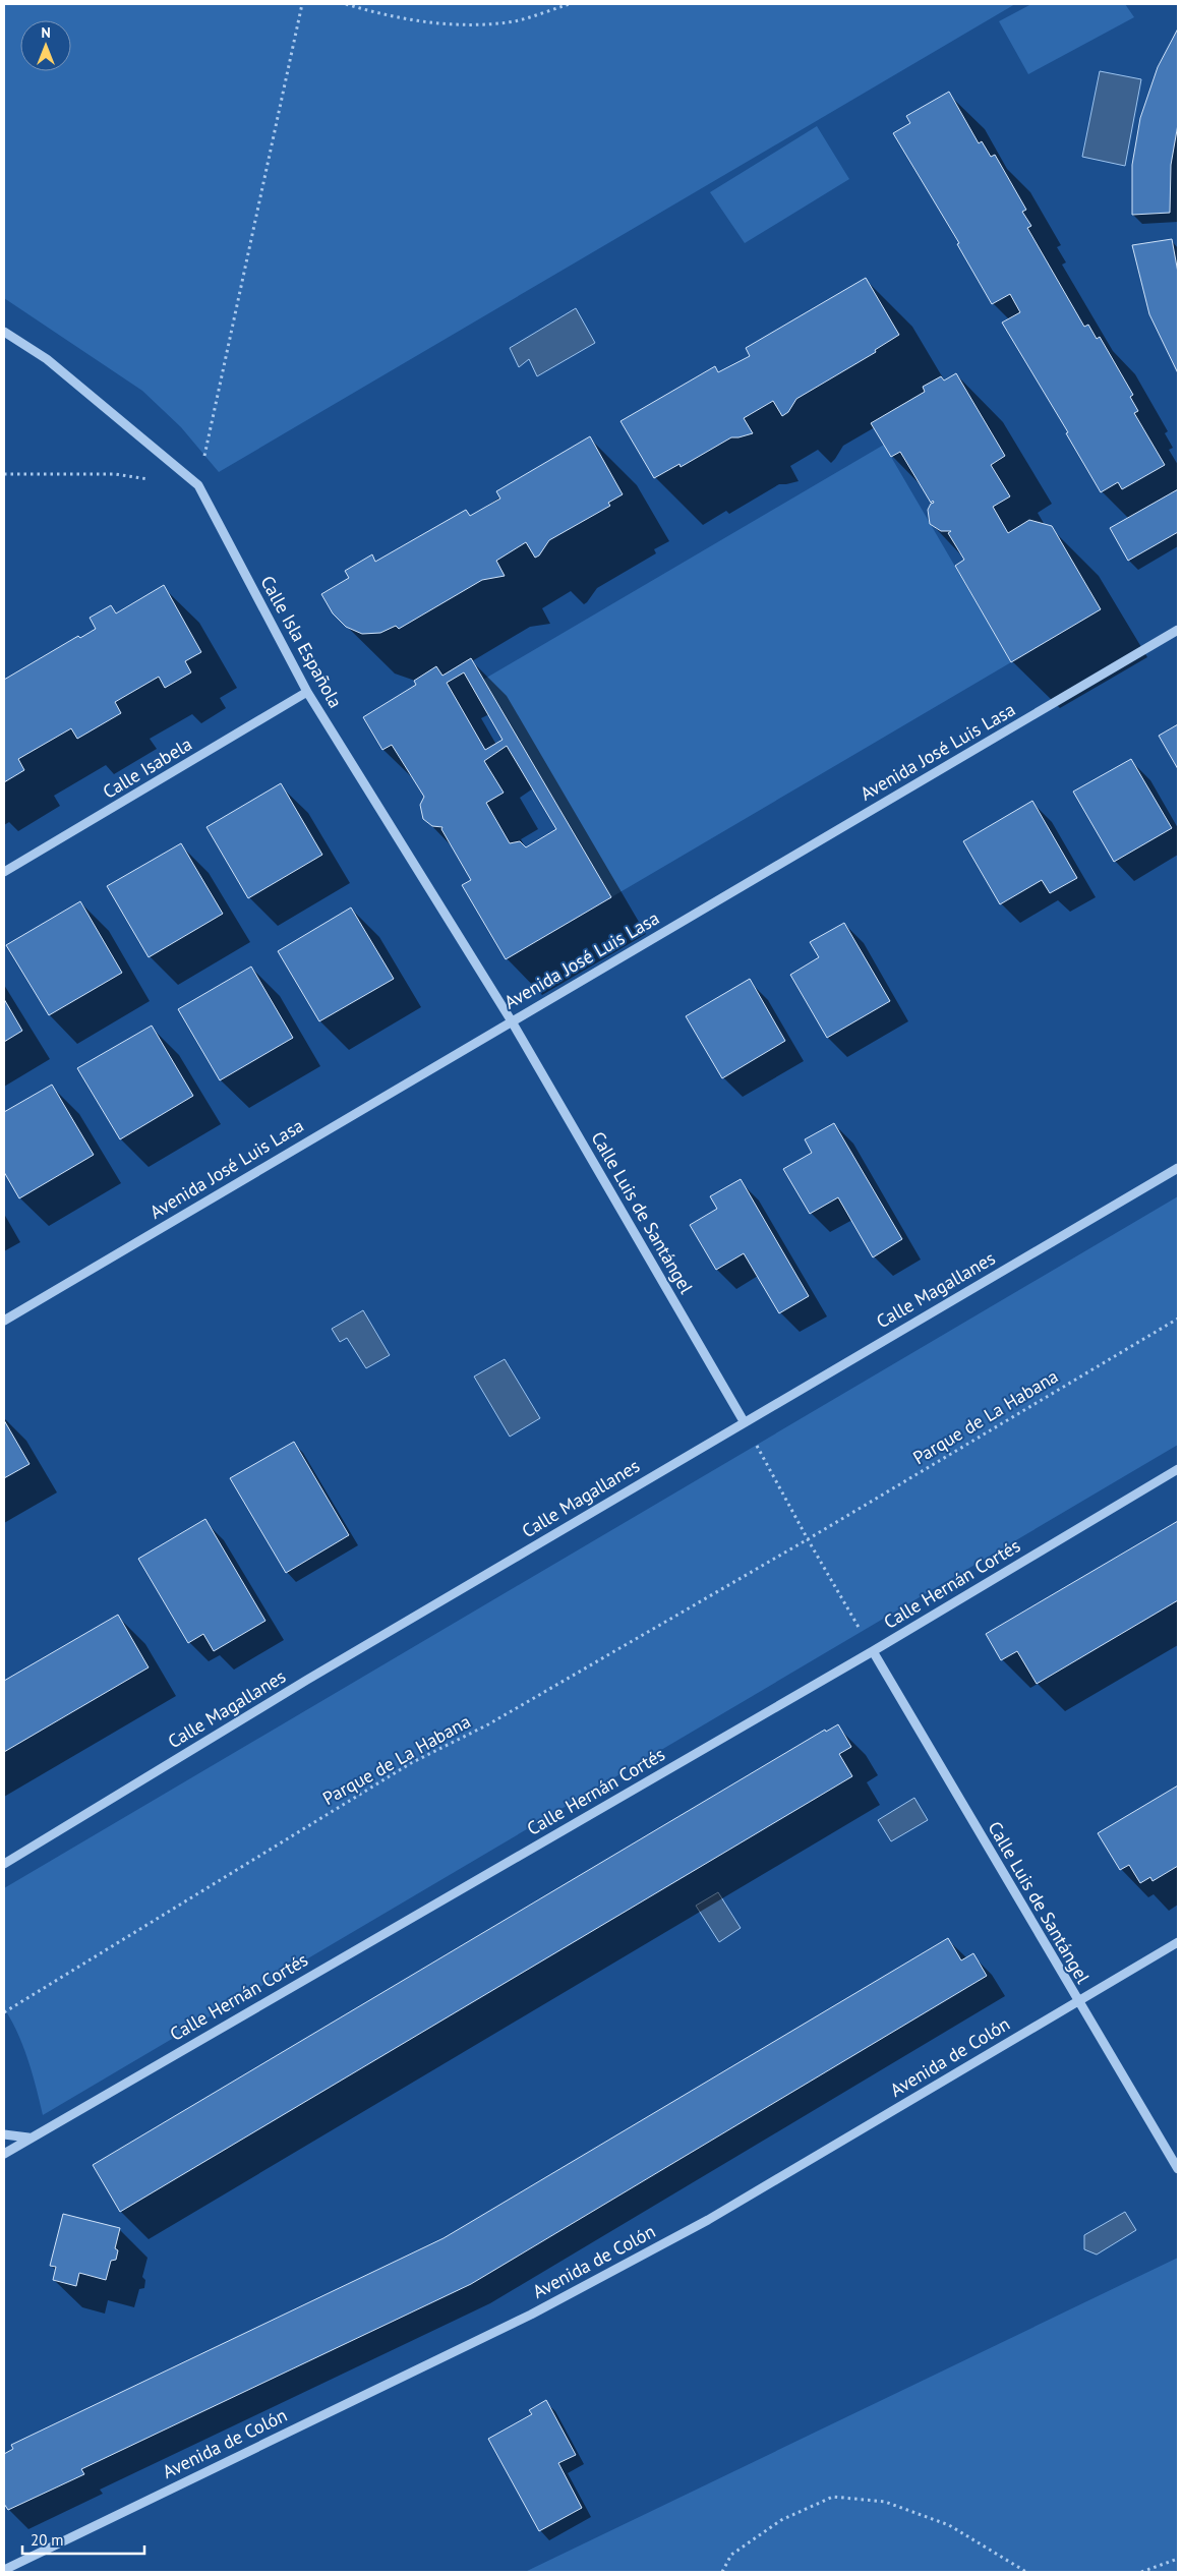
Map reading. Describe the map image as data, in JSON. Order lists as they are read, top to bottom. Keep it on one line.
{"streets":{"street":["Calle Isla Española","Avenida José Luis Lasa","Calle Isabela","Calle Luis de Santángel","Calle Magallanes","Calle Hernán Cortés","Avenida de Colón"],"path":["Parque de La Habana"]},"crossings":[["Calle Isla Española","Avenida José Luis Lasa"],["Calle Isla Española","Calle Isabela"],["Calle Isla Española","Calle Luis de Santángel"],["Avenida José Luis Lasa","Calle Luis de Santángel"],["Calle Luis de Santángel","Calle Magallanes"],["Calle Luis de Santángel","Calle Hernán Cortés"],["Calle Luis de Santángel","Avenida de Colón"]],"scale_bar":"20 m","north":"top"}
